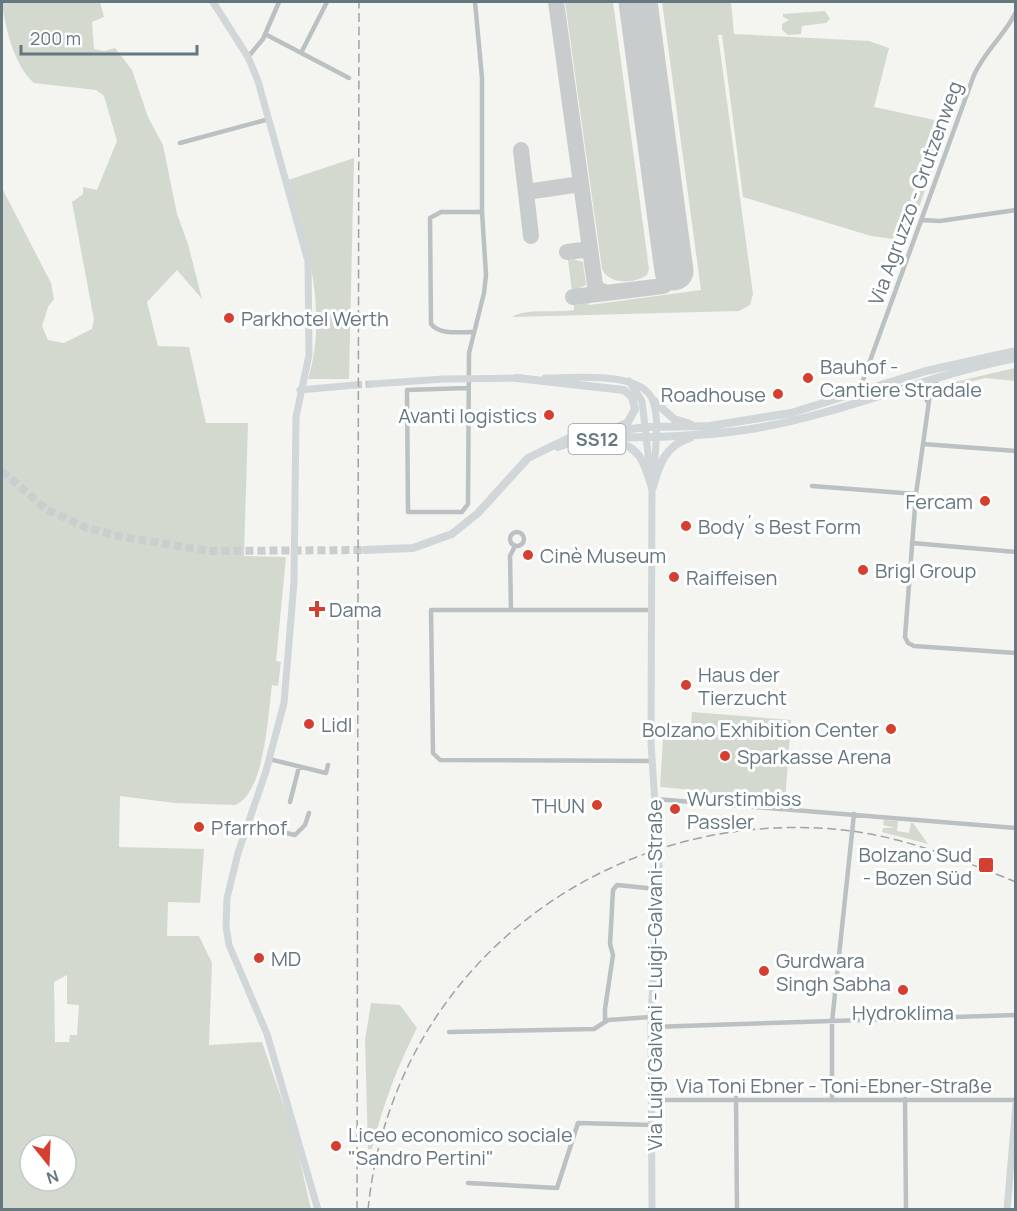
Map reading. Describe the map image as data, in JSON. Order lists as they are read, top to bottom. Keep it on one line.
{"streets":{"main road":["SS12"],"street":["Via Agruzzo - Grutzenweg","Via Luigi Galvani - Luigi-Galvani-Straße","Via Toni Ebner - Toni-Ebner-Straße"]},"crossings":[["SS12","Via Luigi Galvani - Luigi-Galvani-Straße"],["Via Luigi Galvani - Luigi-Galvani-Straße","Via Toni Ebner - Toni-Ebner-Straße"]],"places":{"other":["Parkhotel Werth","Bauhof - Cantiere Stradale","Roadhouse","Avanti logistics","Fercam","Body´s Best Form","Cinè Museum","Brigl Group","Raiffeisen","Haus der Tierzucht","Lidl","Bolzano Exhibition Center","Sparkasse Arena","THUN","Wurstimbiss Passler","Pfarrhof","MD","Gurdwara Singh Sabha","Hydroklima","Liceo economico sociale \"Sandro Pertini\""],"health":["Dama"],"transit":["Bolzano Sud - Bozen Süd"]},"scale_bar":"200 m","north":"bottom"}
